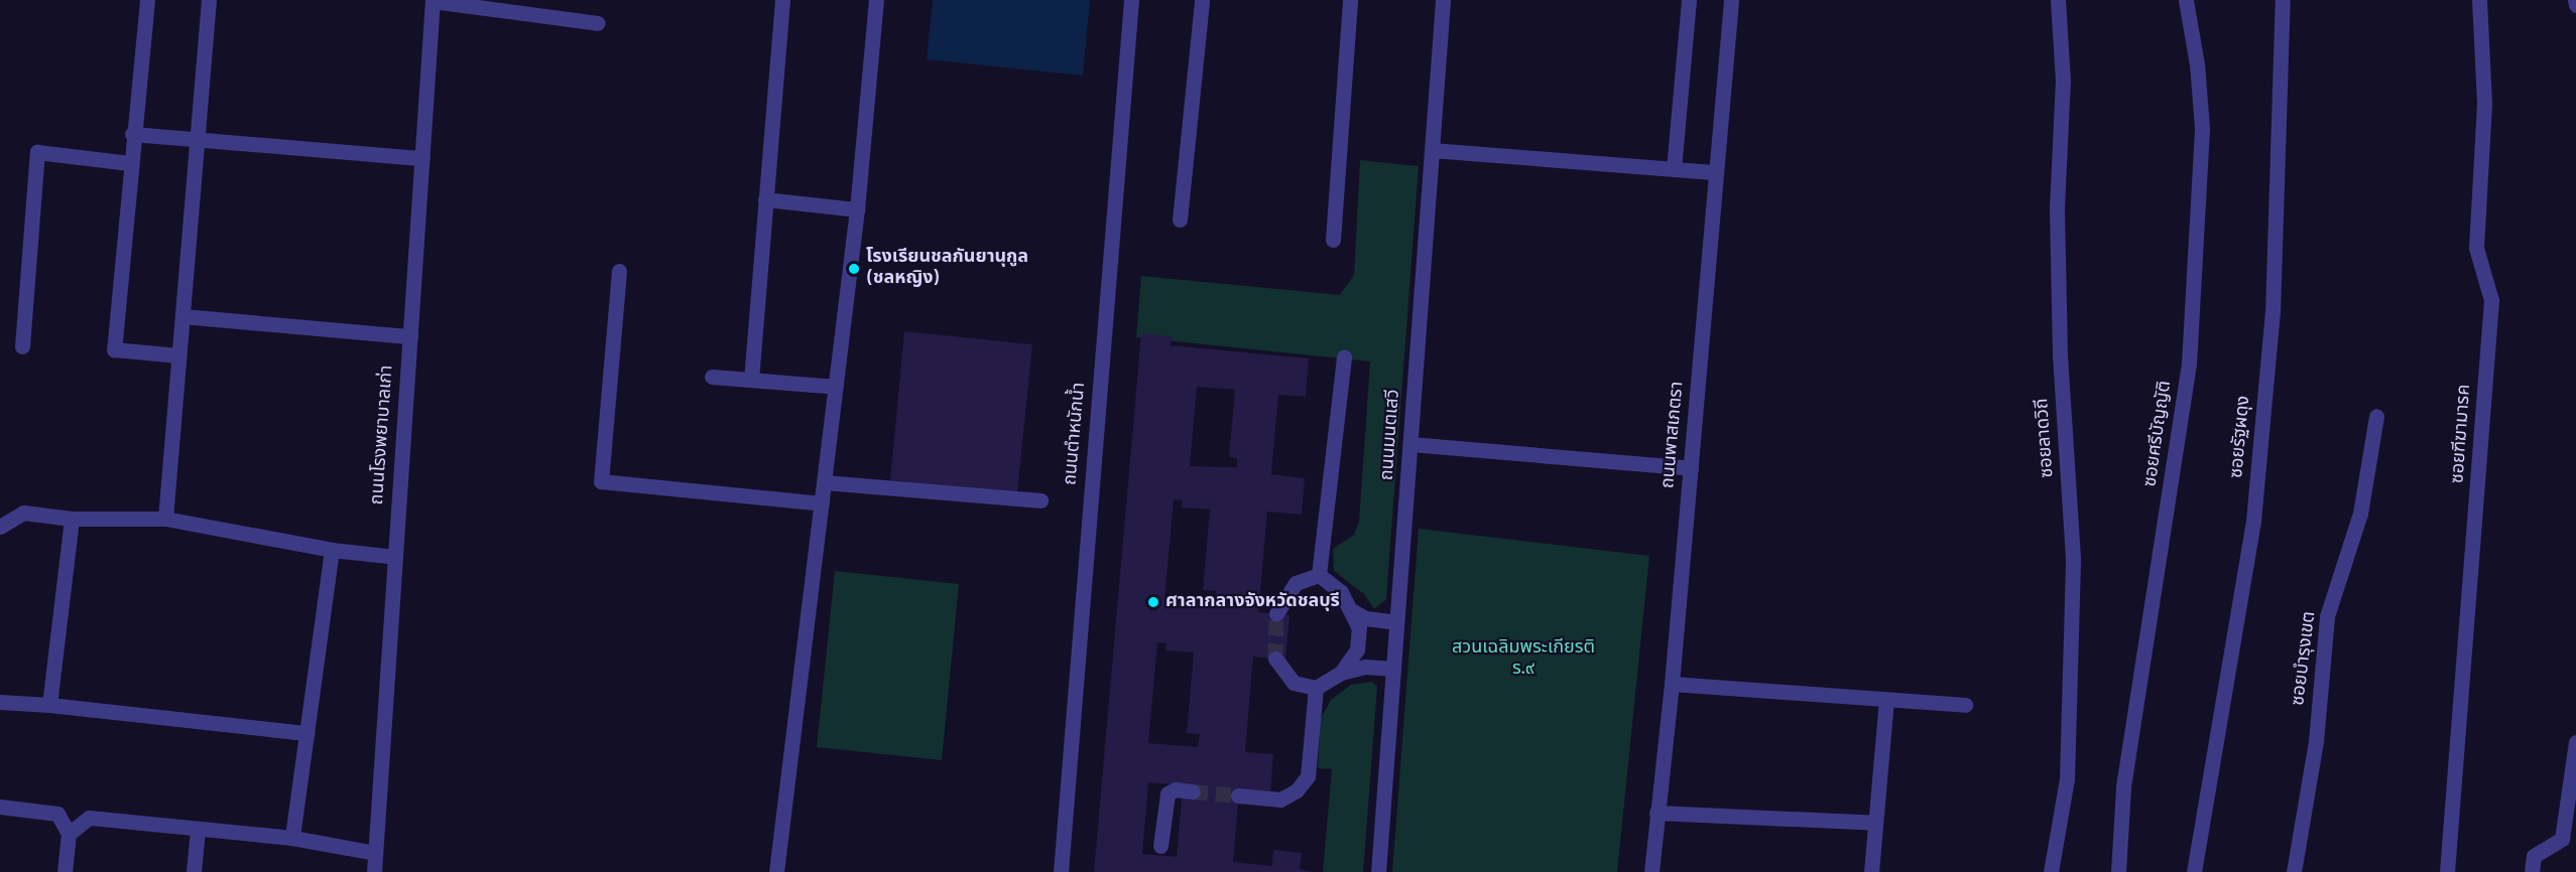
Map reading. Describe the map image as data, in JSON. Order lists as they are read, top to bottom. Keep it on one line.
{"streets":{"street":["ถนนตำหนักน้ำ","ซอยศรีบัญญัติ","ซอยฑีฆามารค","ถนนโรงพยาบาลเก่า","ถนนมนตเสวี","ถนนพาสเภตรา","ซอยรัฐผดุง","ซอยลาดวิถี","ซอยบำรุงเขต"]},"parks":["สวนเฉลิมพระเกียรติ ร.๙"],"places":["โรงเรียนชลกันยานุกูล (ชลหญิง)","ศาลากลางจังหวัดชลบุรี"]}
